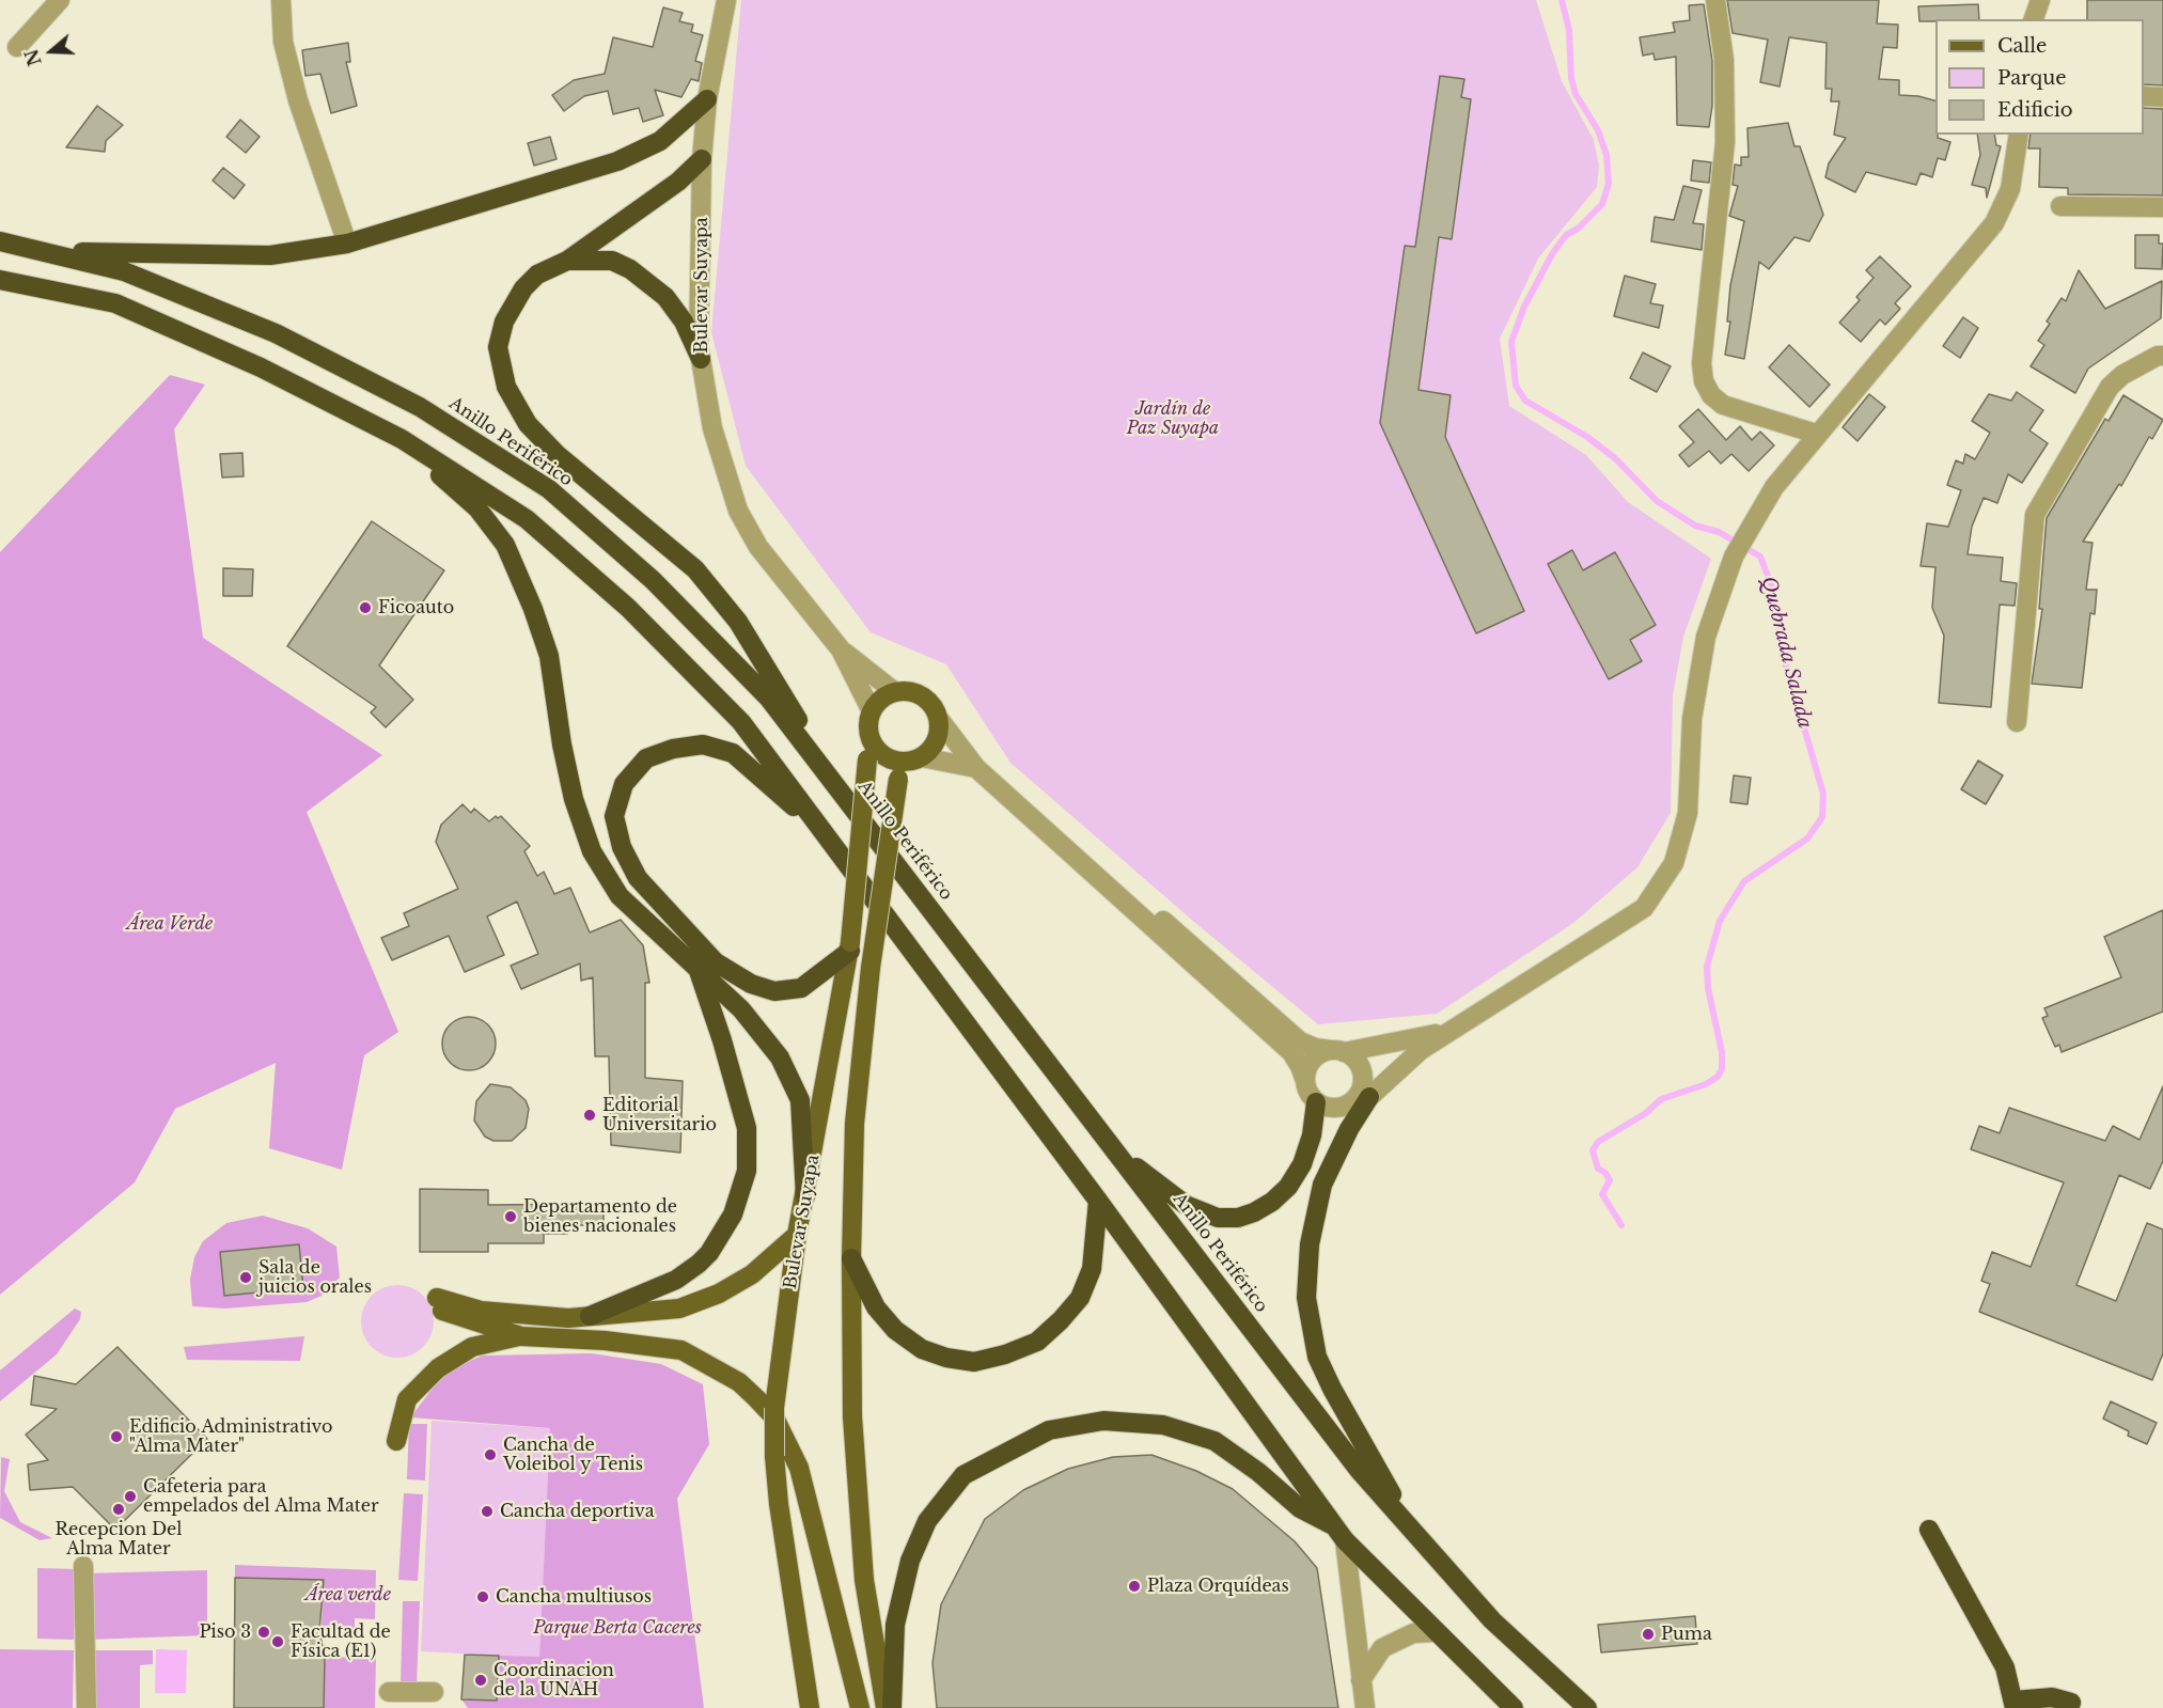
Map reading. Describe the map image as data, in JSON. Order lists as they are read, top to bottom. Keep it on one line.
{"streets":{"highway":["Anillo Periférico"],"main road":["Bulevar Suyapa"]},"water":["Quebrada Salada"],"parks":["Jardín de Paz Suyapa","Área Verde","Área verde","Parque Berta Caceres"],"places":["Ficoauto","Editorial Universitario","Departamento de bienes nacionales","Sala de juicios orales","Edificio Administrativo \"Alma Mater\"","Cancha de Voleibol y Tenis","Cafeteria para empelados del Alma Mater","Recepcion Del Alma Mater","Cancha deportiva","Plaza Orquídeas","Cancha multiusos","Piso 3","Puma","Facultad de Física (E1)","Coordinacion de la UNAH"],"legend":["Calle","Parque","Edificio"],"north":"left"}
